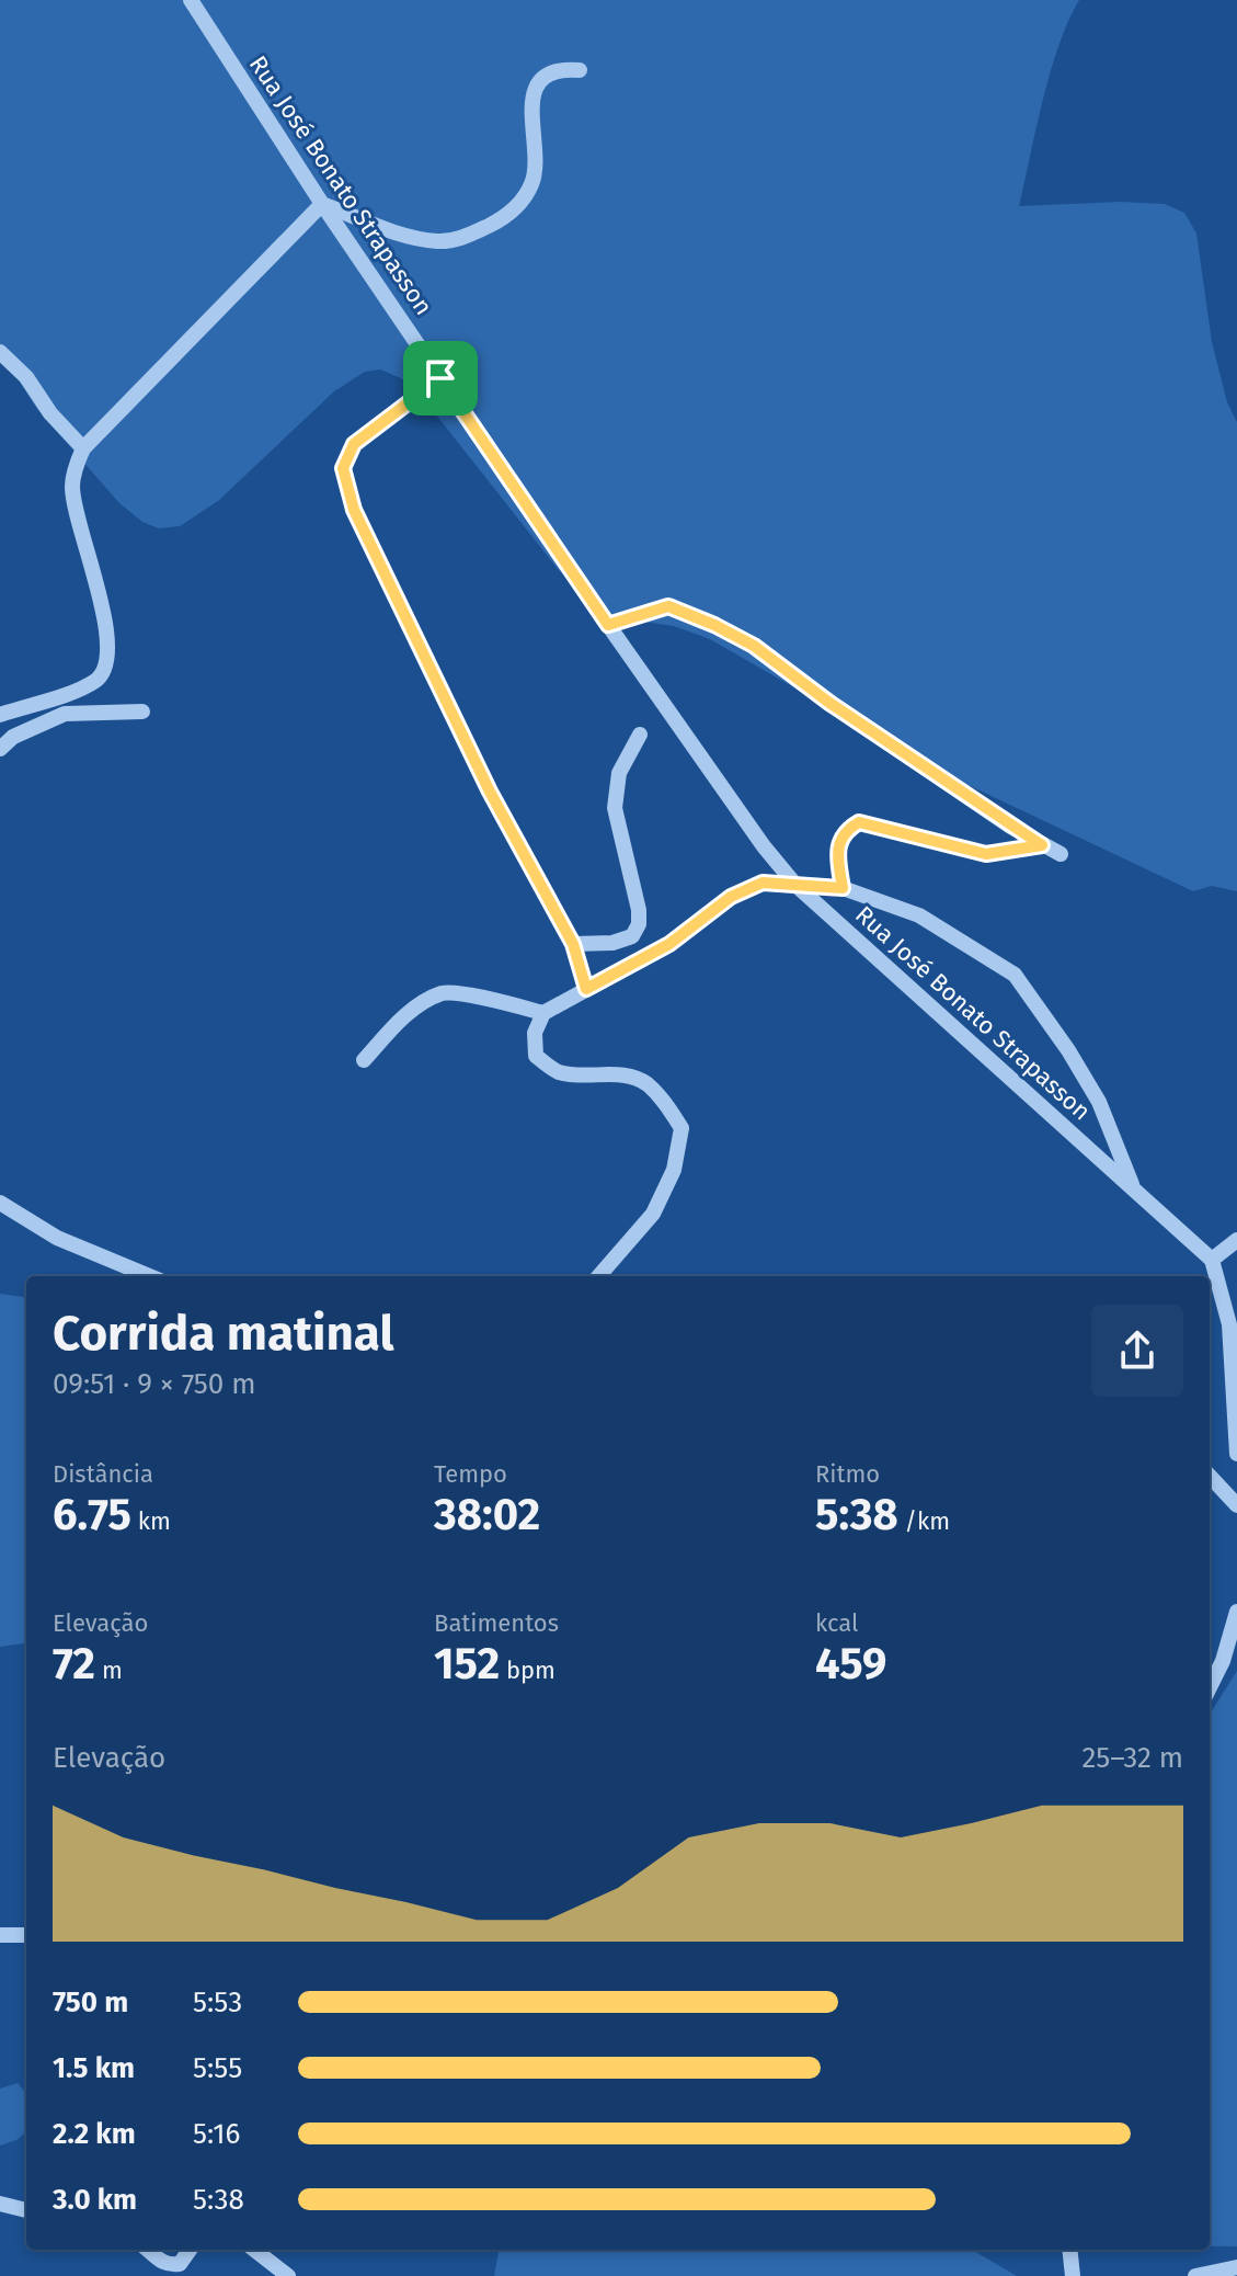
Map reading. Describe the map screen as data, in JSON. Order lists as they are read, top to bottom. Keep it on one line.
{"streets":{"street":["Rua José Bonato Strapasson"]},"page":{"heading":["Corrida matinal","09:51 · 9 × 750 m"],"stats":[["Distância","6.75 km"],["Tempo","38:02"],["Ritmo","5:38 /km"],["Elevação","72 m"],["Batimentos","152 bpm"],["kcal","459"]],"chart":["Elevação","25–32 m"],"list":[{"name":"750 m","note":"5:53"},{"name":"1.5 km","note":"5:55"},{"name":"2.2 km","note":"5:16"},{"name":"3.0 km","note":"5:38"}]}}
